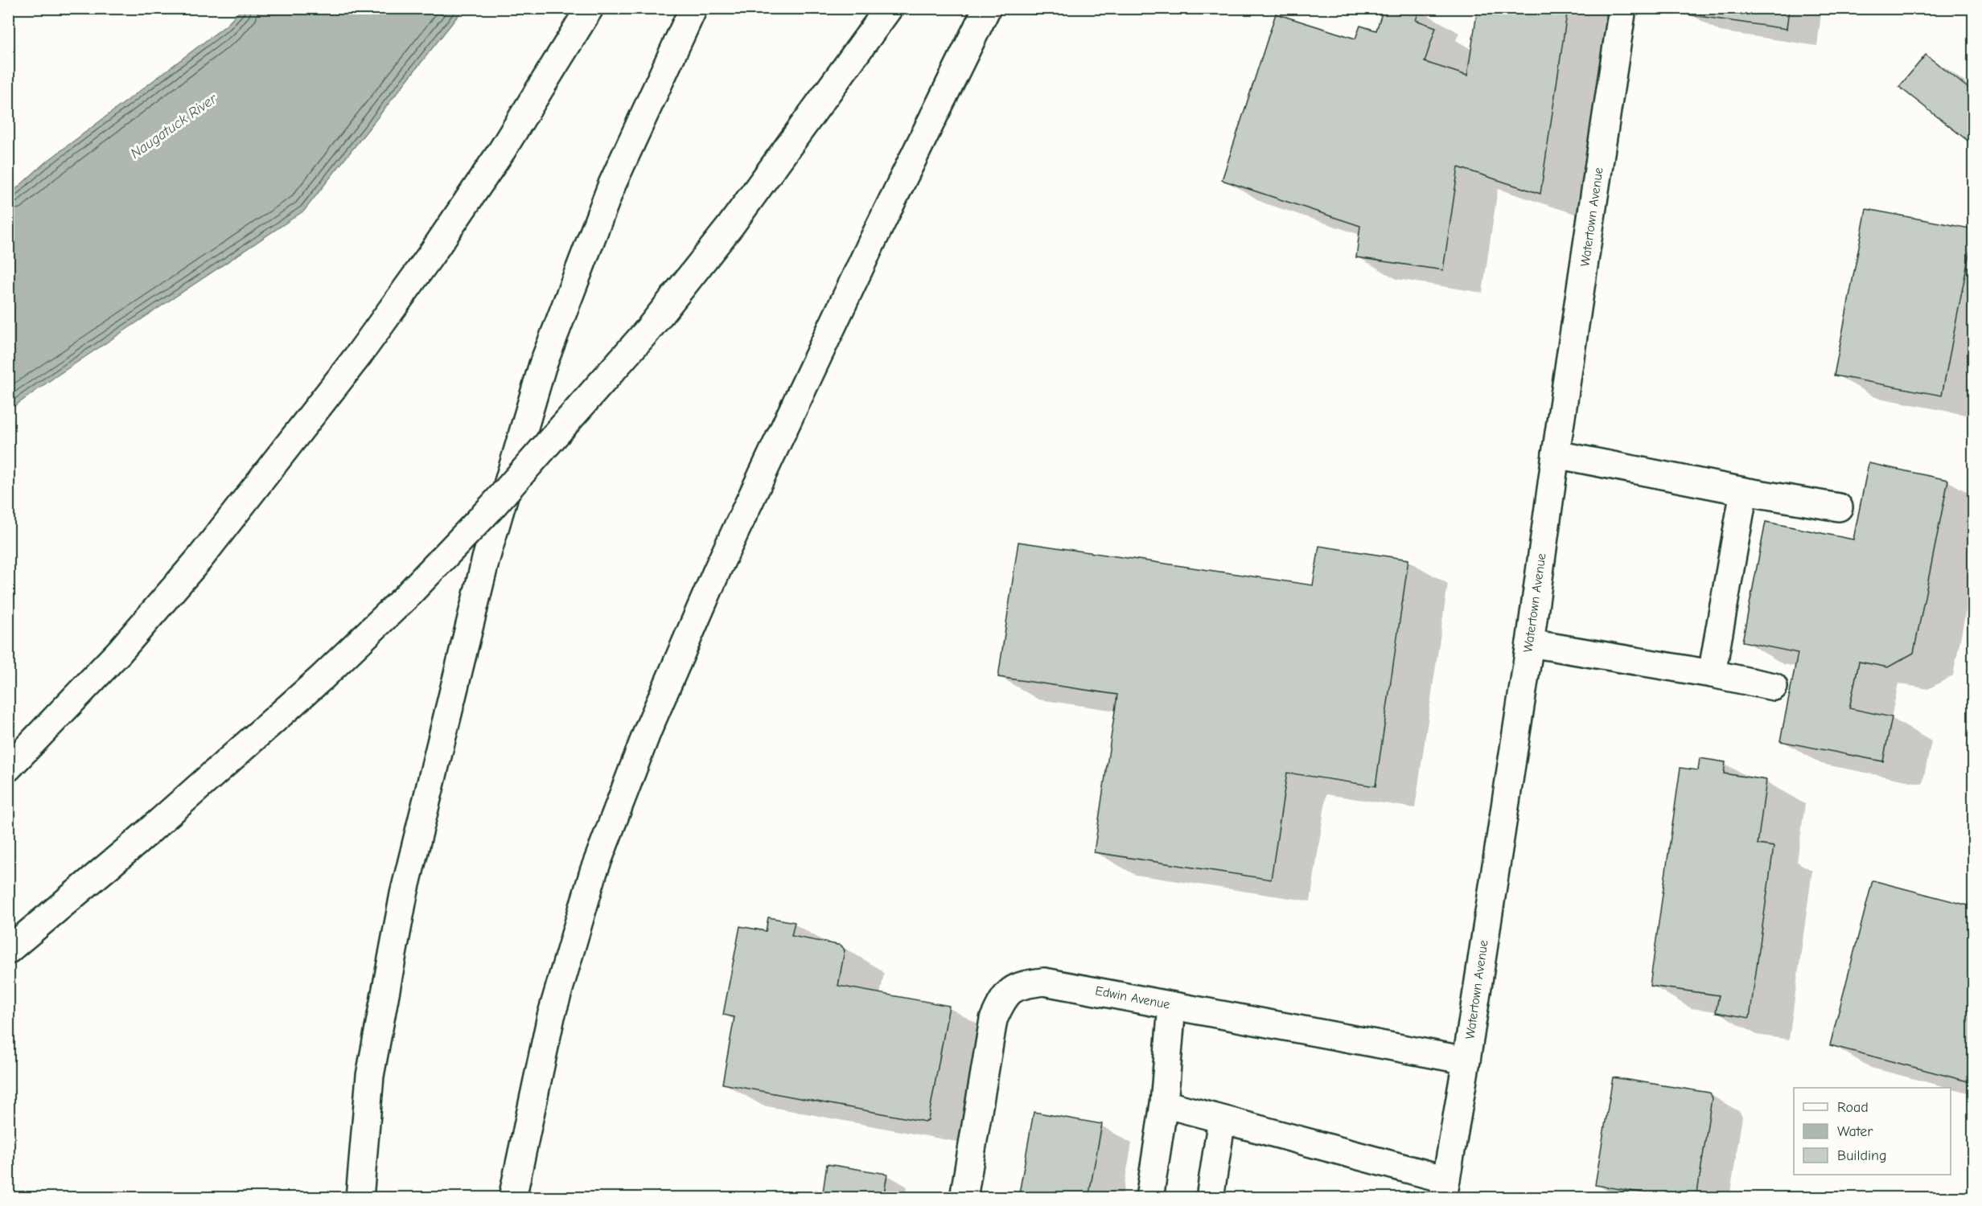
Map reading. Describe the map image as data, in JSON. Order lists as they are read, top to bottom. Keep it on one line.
{"streets":{"main road":["Watertown Avenue","Edwin Avenue"]},"crossings":[["Watertown Avenue","Edwin Avenue"]],"water":["Naugatuck River"],"legend":["Road","Water","Building"]}
